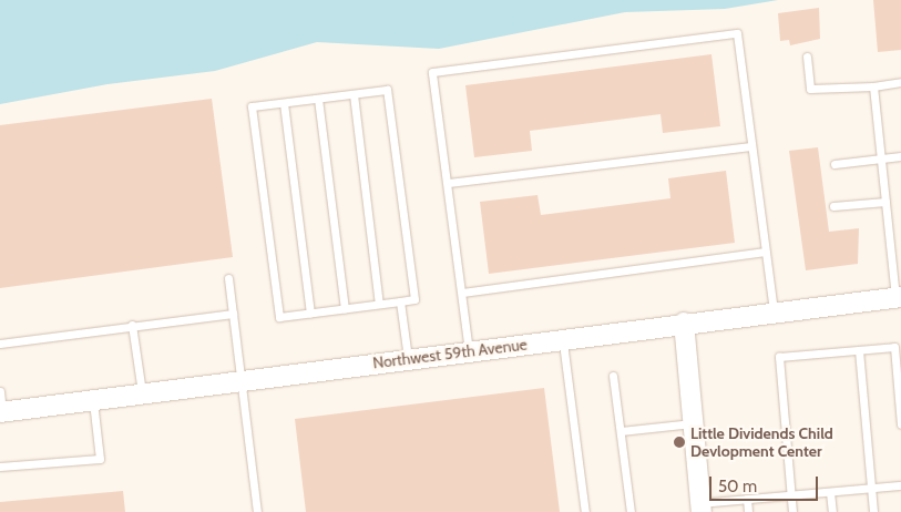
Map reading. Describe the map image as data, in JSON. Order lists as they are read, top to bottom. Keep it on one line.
{"streets":{"street":["Northwest 59th Avenue"]},"places":["Little Dividends Child Devlopment Center"],"scale_bar":"50 m"}
